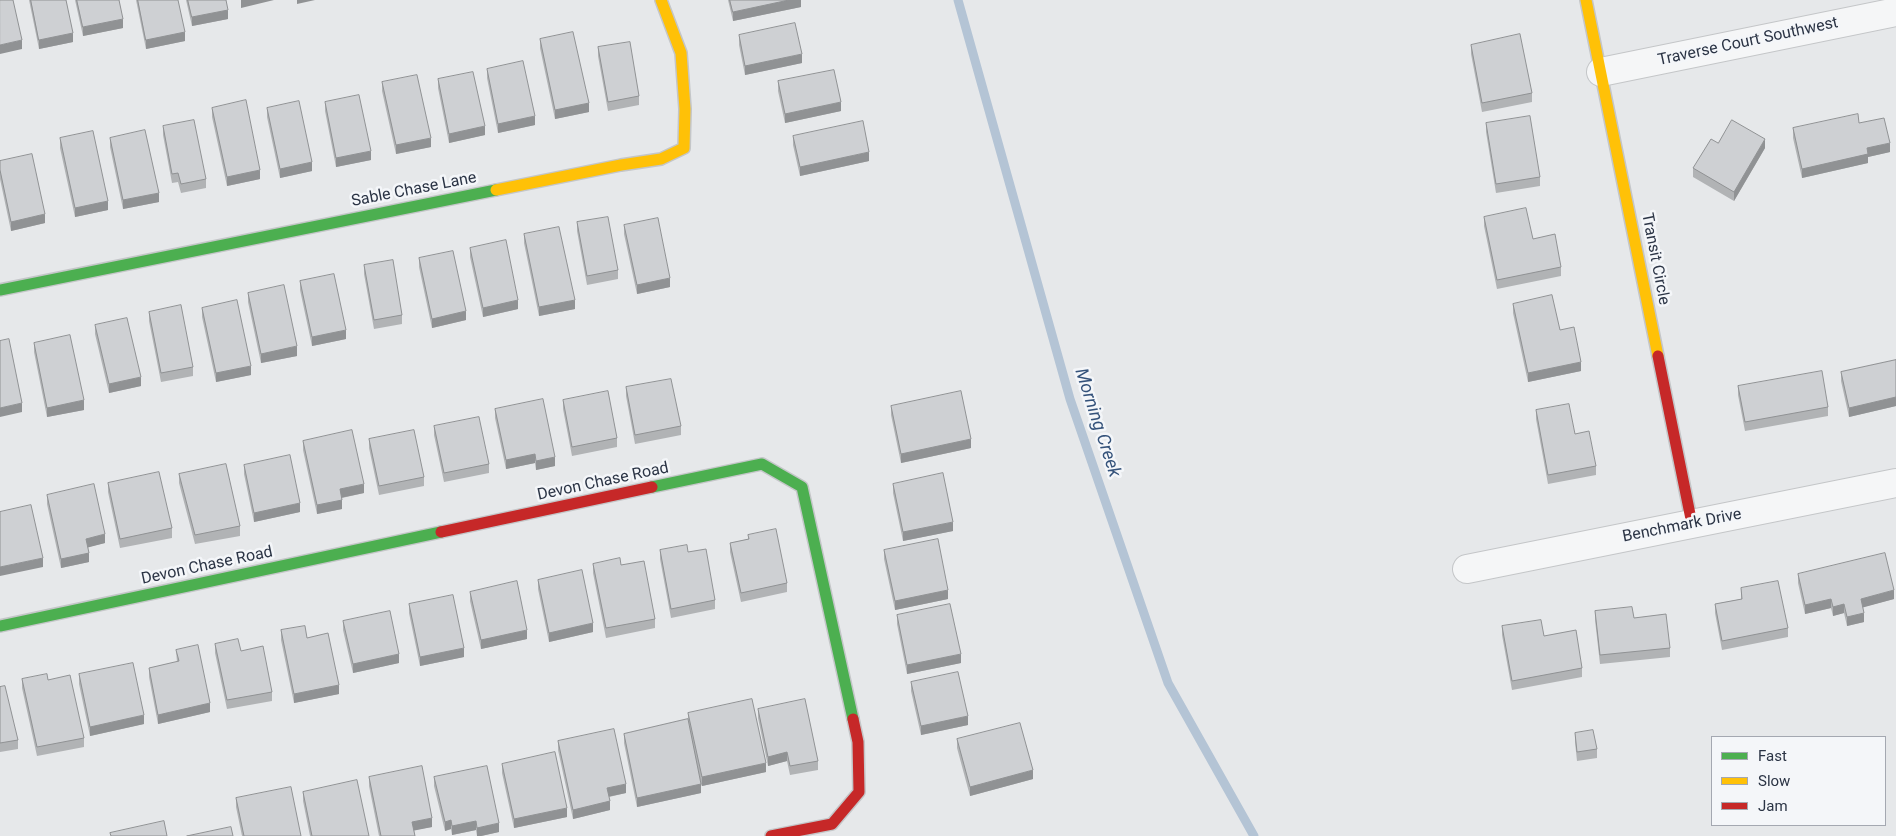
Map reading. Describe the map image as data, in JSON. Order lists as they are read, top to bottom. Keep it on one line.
{"streets":{"street":["Traverse Court Southwest","Sable Chase Lane","Transit Circle","Devon Chase Road","Benchmark Drive"]},"crossings":[["Traverse Court Southwest","Transit Circle"],["Transit Circle","Benchmark Drive"]],"water":["Morning Creek"],"legend":["Fast","Slow","Jam"]}
